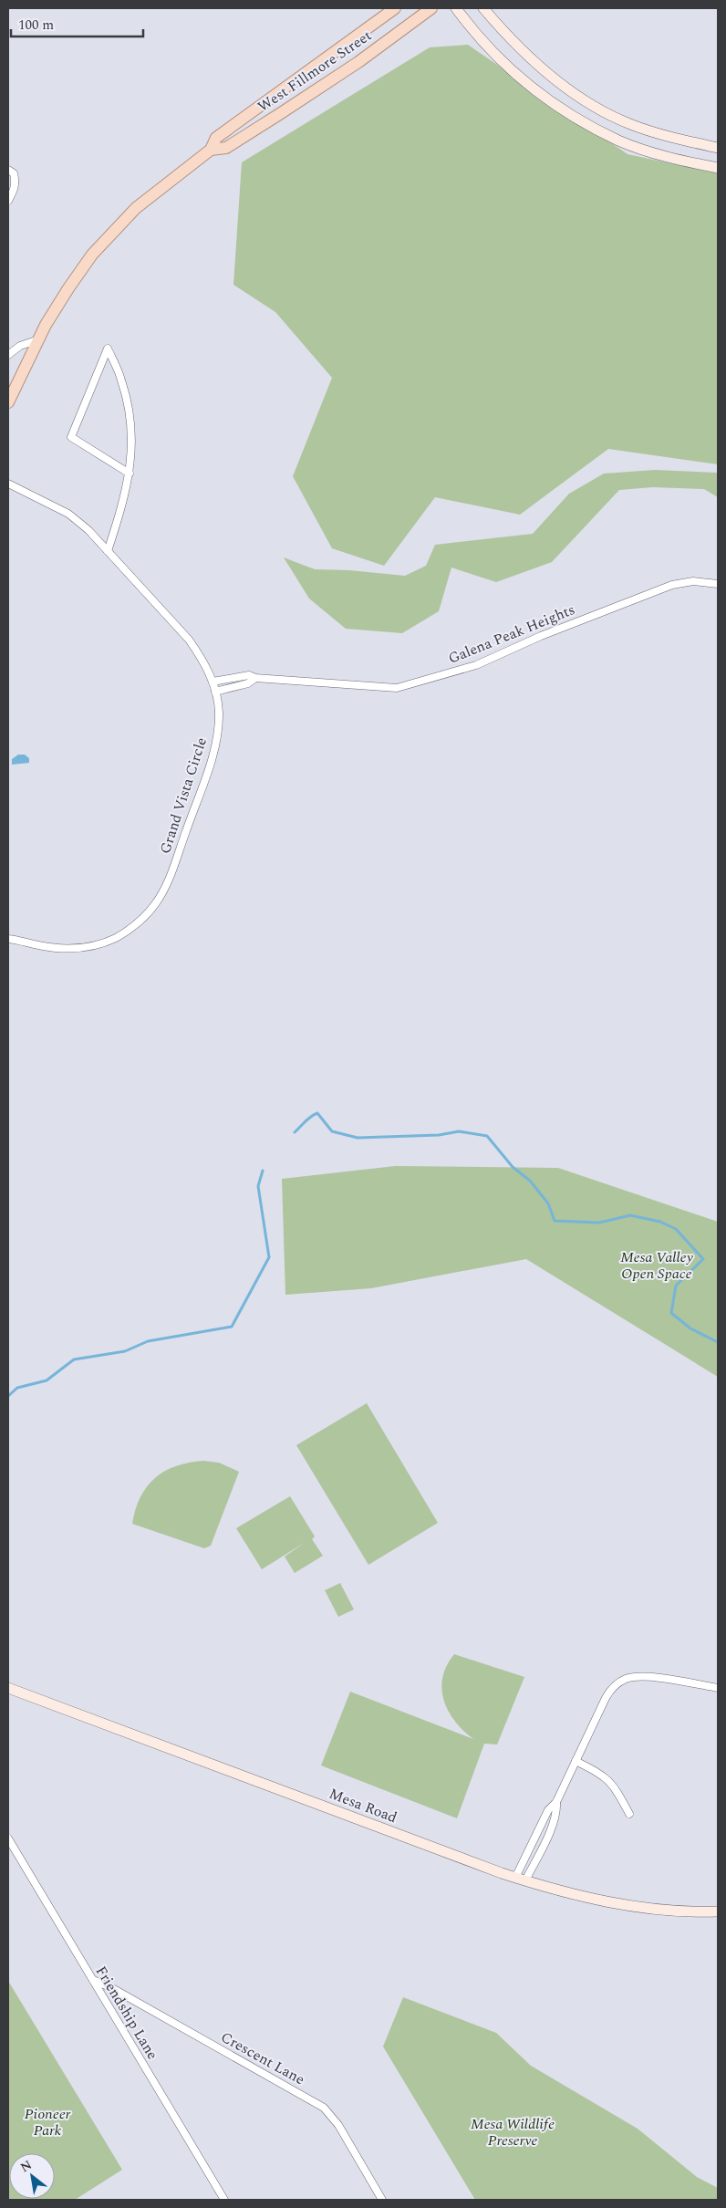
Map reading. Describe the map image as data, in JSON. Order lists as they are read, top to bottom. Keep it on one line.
{"streets":{"main road":["West Fillmore Street","Mesa Road"],"street":["Galena Peak Heights","Grand Vista Circle","Friendship Lane","Crescent Lane"]},"crossings":[["Galena Peak Heights","Grand Vista Circle"],["Friendship Lane","Crescent Lane"]],"parks":["Mesa Valley Open Space","Pioneer Park","Mesa Wildlife Preserve"],"scale_bar":"100 m","north":"top left"}
